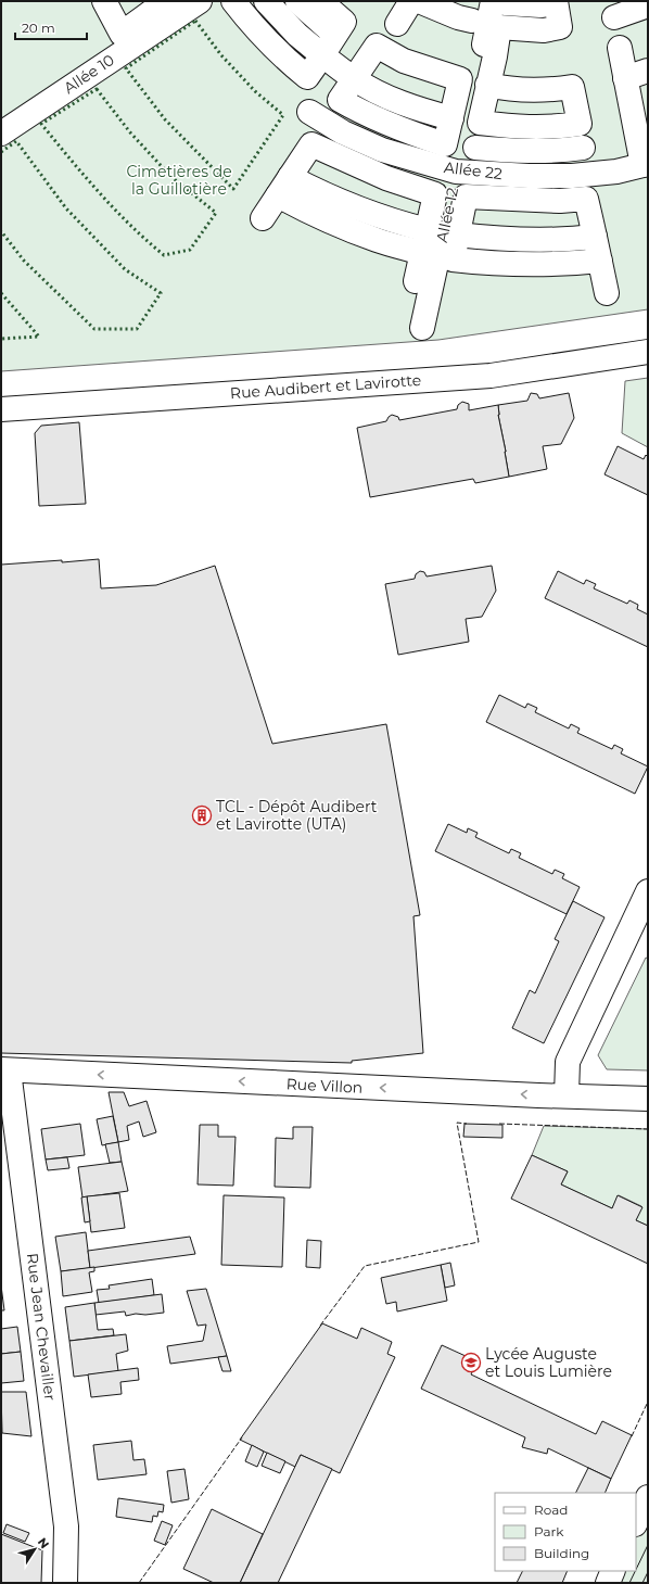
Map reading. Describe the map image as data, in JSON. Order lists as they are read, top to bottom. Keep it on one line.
{"streets":{"street":["Allée 10","Allée 22","Allée 12","Rue Audibert et Lavirotte","Rue Villon","Rue Jean Chevailler"]},"crossings":[["Allée 22","Allée 12"],["Rue Villon","Rue Jean Chevailler"]],"one_way":["Rue Villon"],"parks":["Cimetières de la Guillotière"],"places":{"building":["TCL - Dépôt Audibert et Lavirotte (UTA)"],"school or university":["Lycée Auguste et Louis Lumière"]},"legend":["Road","Park","Building"],"scale_bar":"20 m","north":"top right"}
